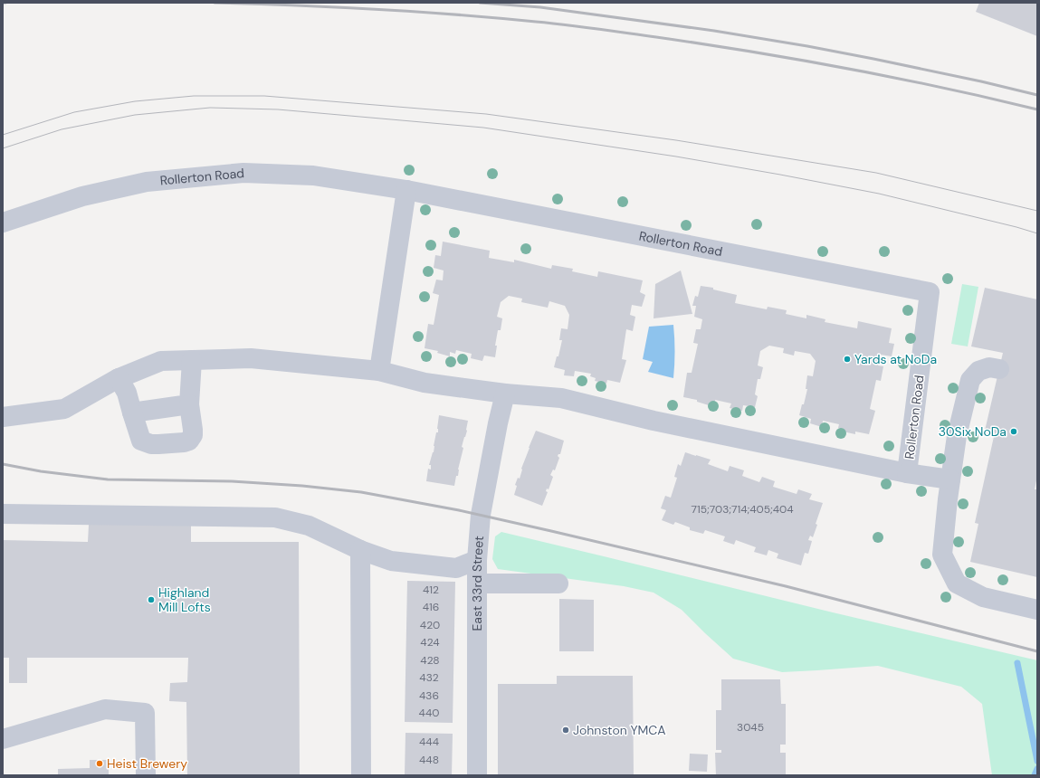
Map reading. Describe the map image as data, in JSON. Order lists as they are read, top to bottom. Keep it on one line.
{"streets":{"street":["Rollerton Road","East 33rd Street"]},"crossings":[["Rollerton Road","East 33rd Street"]],"places":["Yards at NoDa","30Six NoDa","Highland Mill Lofts","Johnston YMCA","Heist Brewery"],"house_numbers":["715;703;714;405;404","412","416","420","424","428","432","436","440","3045","444","448"]}
